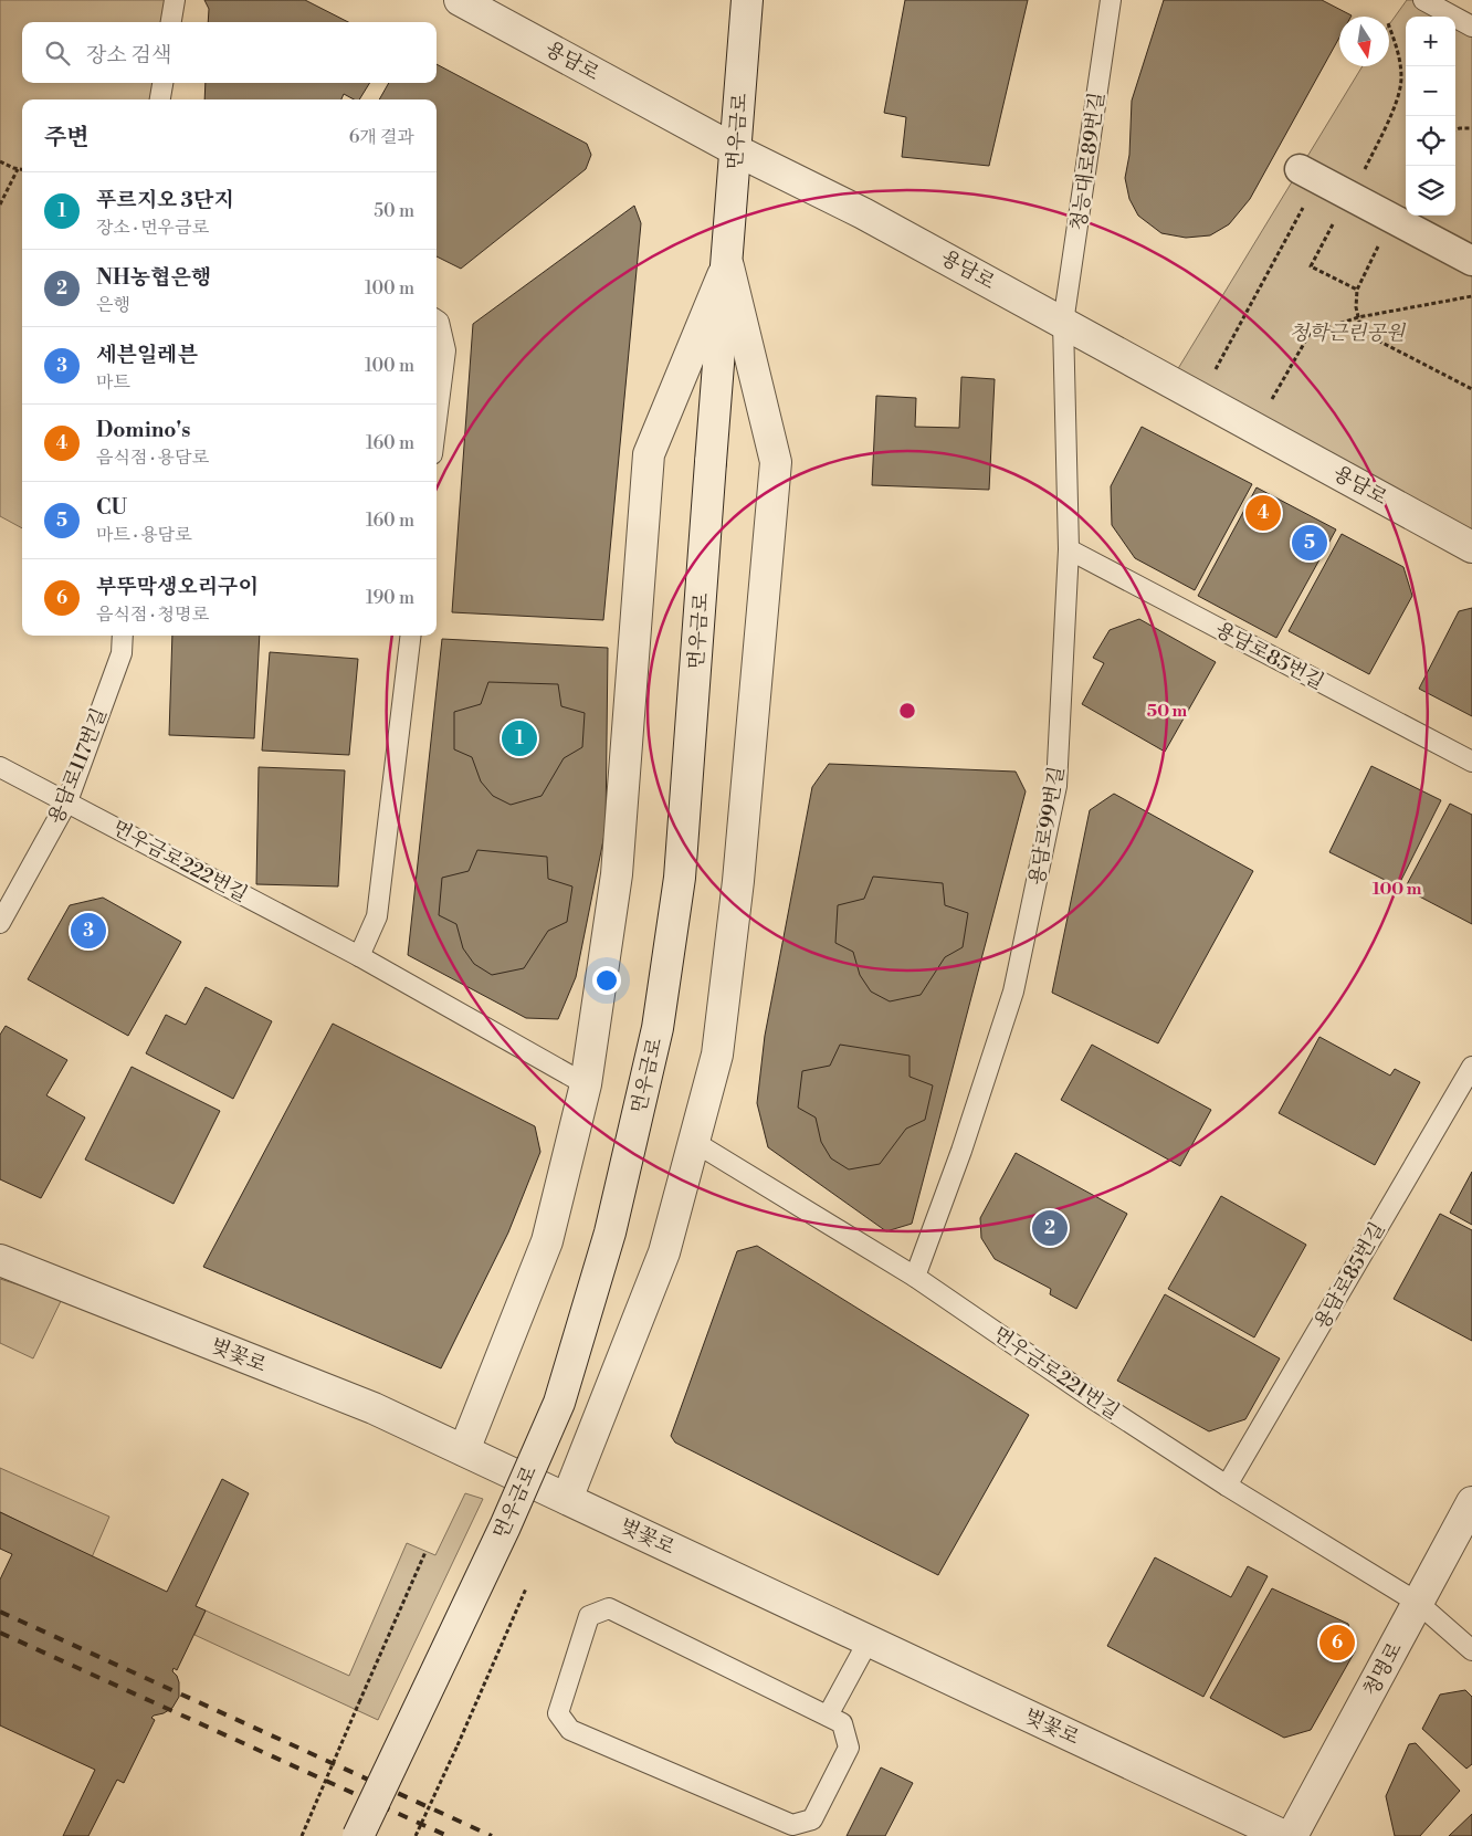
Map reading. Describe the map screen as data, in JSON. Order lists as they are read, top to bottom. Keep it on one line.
{"streets":{"street":["용담로","먼우금로","벚꽃로","청명로"],"lane":["청능대로89번길","용담로85번길","용담로117번길","용담로99번길","먼우금로222번길","먼우금로221번길"]},"crossings":[["용담로","먼우금로"],["용담로","청능대로89번길"],["용담로","용담로99번길"],["먼우금로","먼우금로222번길"],["먼우금로","벚꽃로"],["먼우금로","먼우금로221번길"],["청능대로89번길","용담로99번길"],["용담로85번길","용담로99번길"],["용담로85번길","먼우금로221번길"],["용담로117번길","먼우금로222번길"],["용담로99번길","먼우금로221번길"],["먼우금로221번길","청명로"]],"parks":["청학근린공원"],"north":"bottom","page":{"map_buttons":["+","−"],"search":"장소 검색","heading":["주변","6개 결과"],"list":[{"mark":"1","name":"푸르지오 3단지","note":"장소 · 먼우금로","value":"50 m"},{"mark":"2","name":"NH농협은행","note":"은행","value":"100 m"},{"mark":"3","name":"세븐일레븐","note":"마트","value":"100 m"},{"mark":"4","name":"Domino's","note":"음식점 · 용담로","value":"160 m"},{"mark":"5","name":"CU","note":"마트 · 용담로","value":"160 m"},{"mark":"6","name":"부뚜막생오리구이","note":"음식점 · 청명로","value":"190 m"}],"pins":["4","5","1","3","2","6"]},"rings":["50 m","100 m"]}
